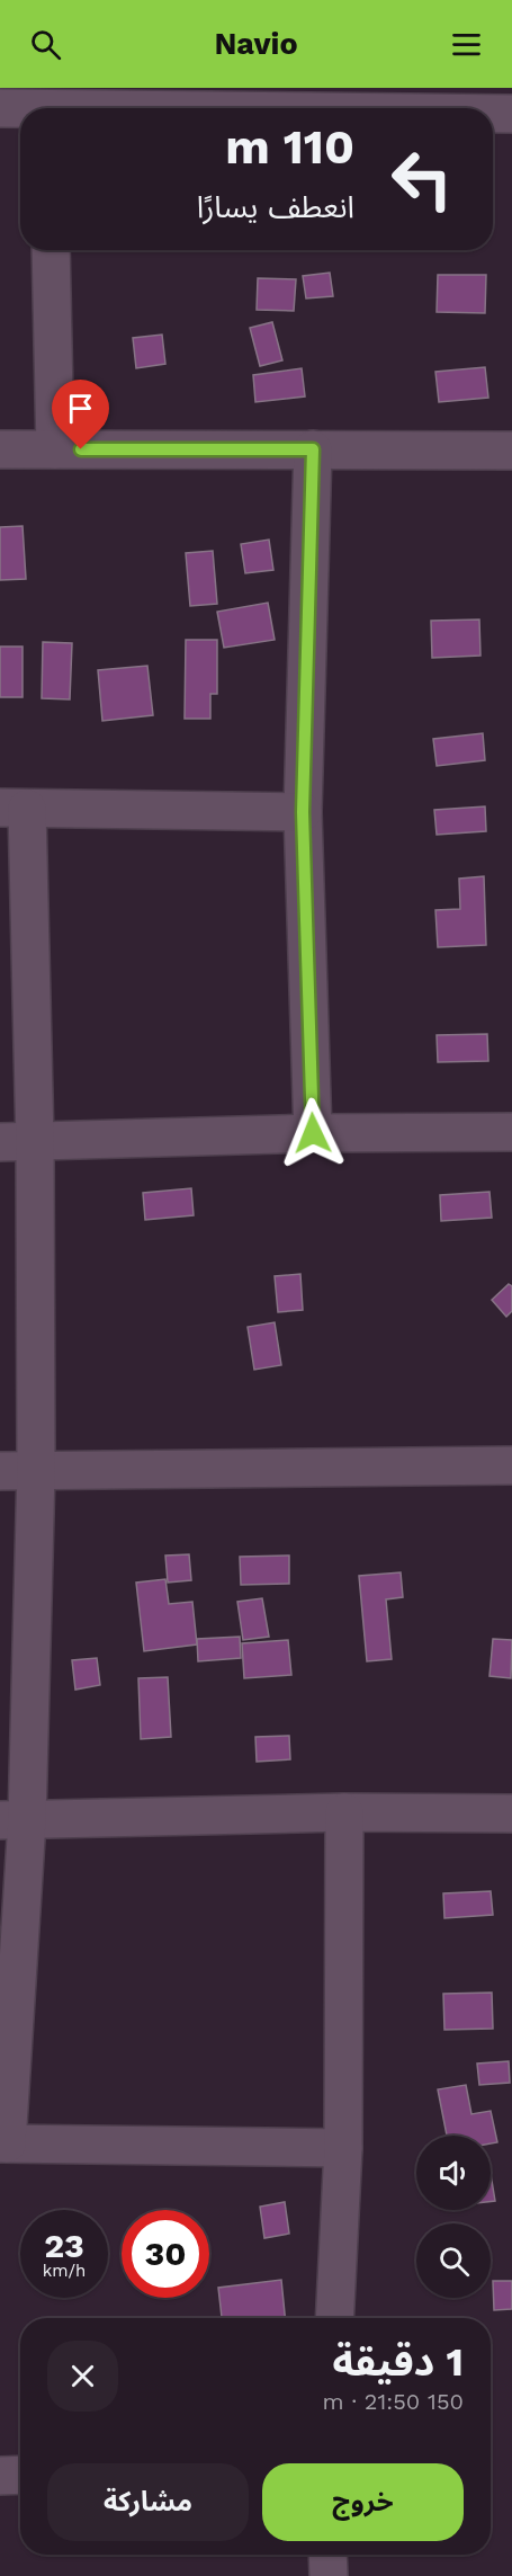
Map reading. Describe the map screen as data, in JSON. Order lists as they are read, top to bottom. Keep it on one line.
{"page":{"header":"Navio","turn":["110 m","انعطف يسارًا"],"speed":"23 km/h","limit":"30","heading":["1 دقيقة","150 m · 21:50"],"buttons":["خروج","مشاركة"]}}
